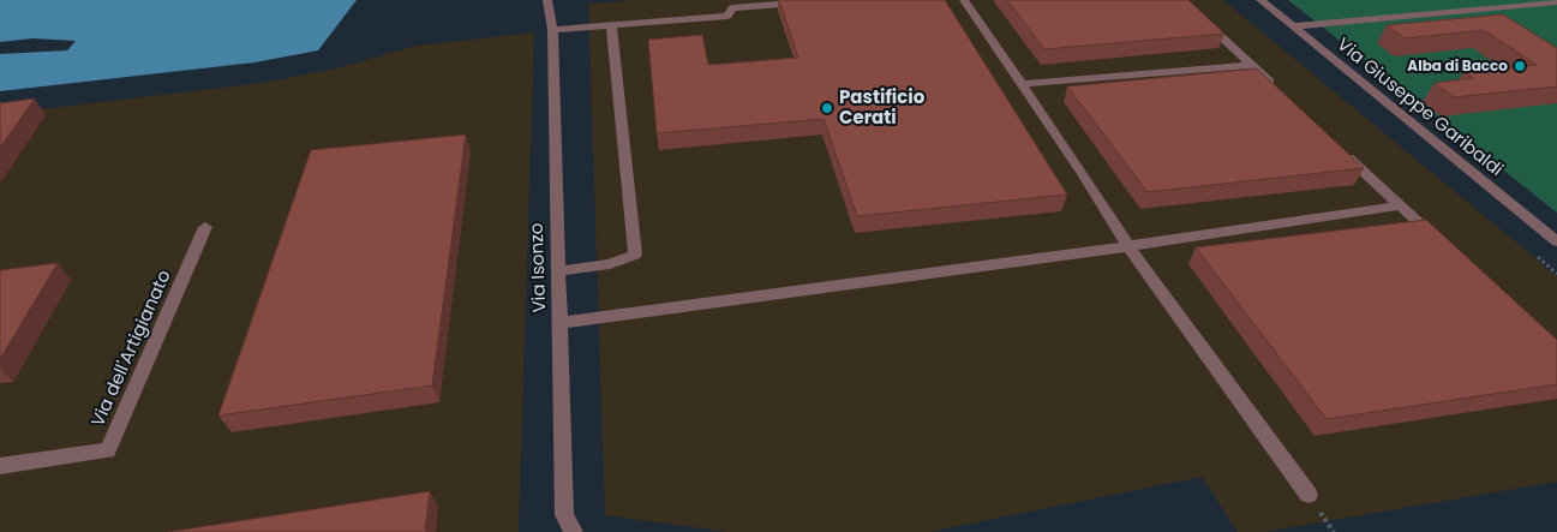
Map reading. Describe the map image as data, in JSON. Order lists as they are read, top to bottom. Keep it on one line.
{"streets":{"street":["Via Giuseppe Garibaldi","Via Isonzo","Via dell'Artigianato"]},"places":["Alba di Bacco","Pastificio Cerati"]}
